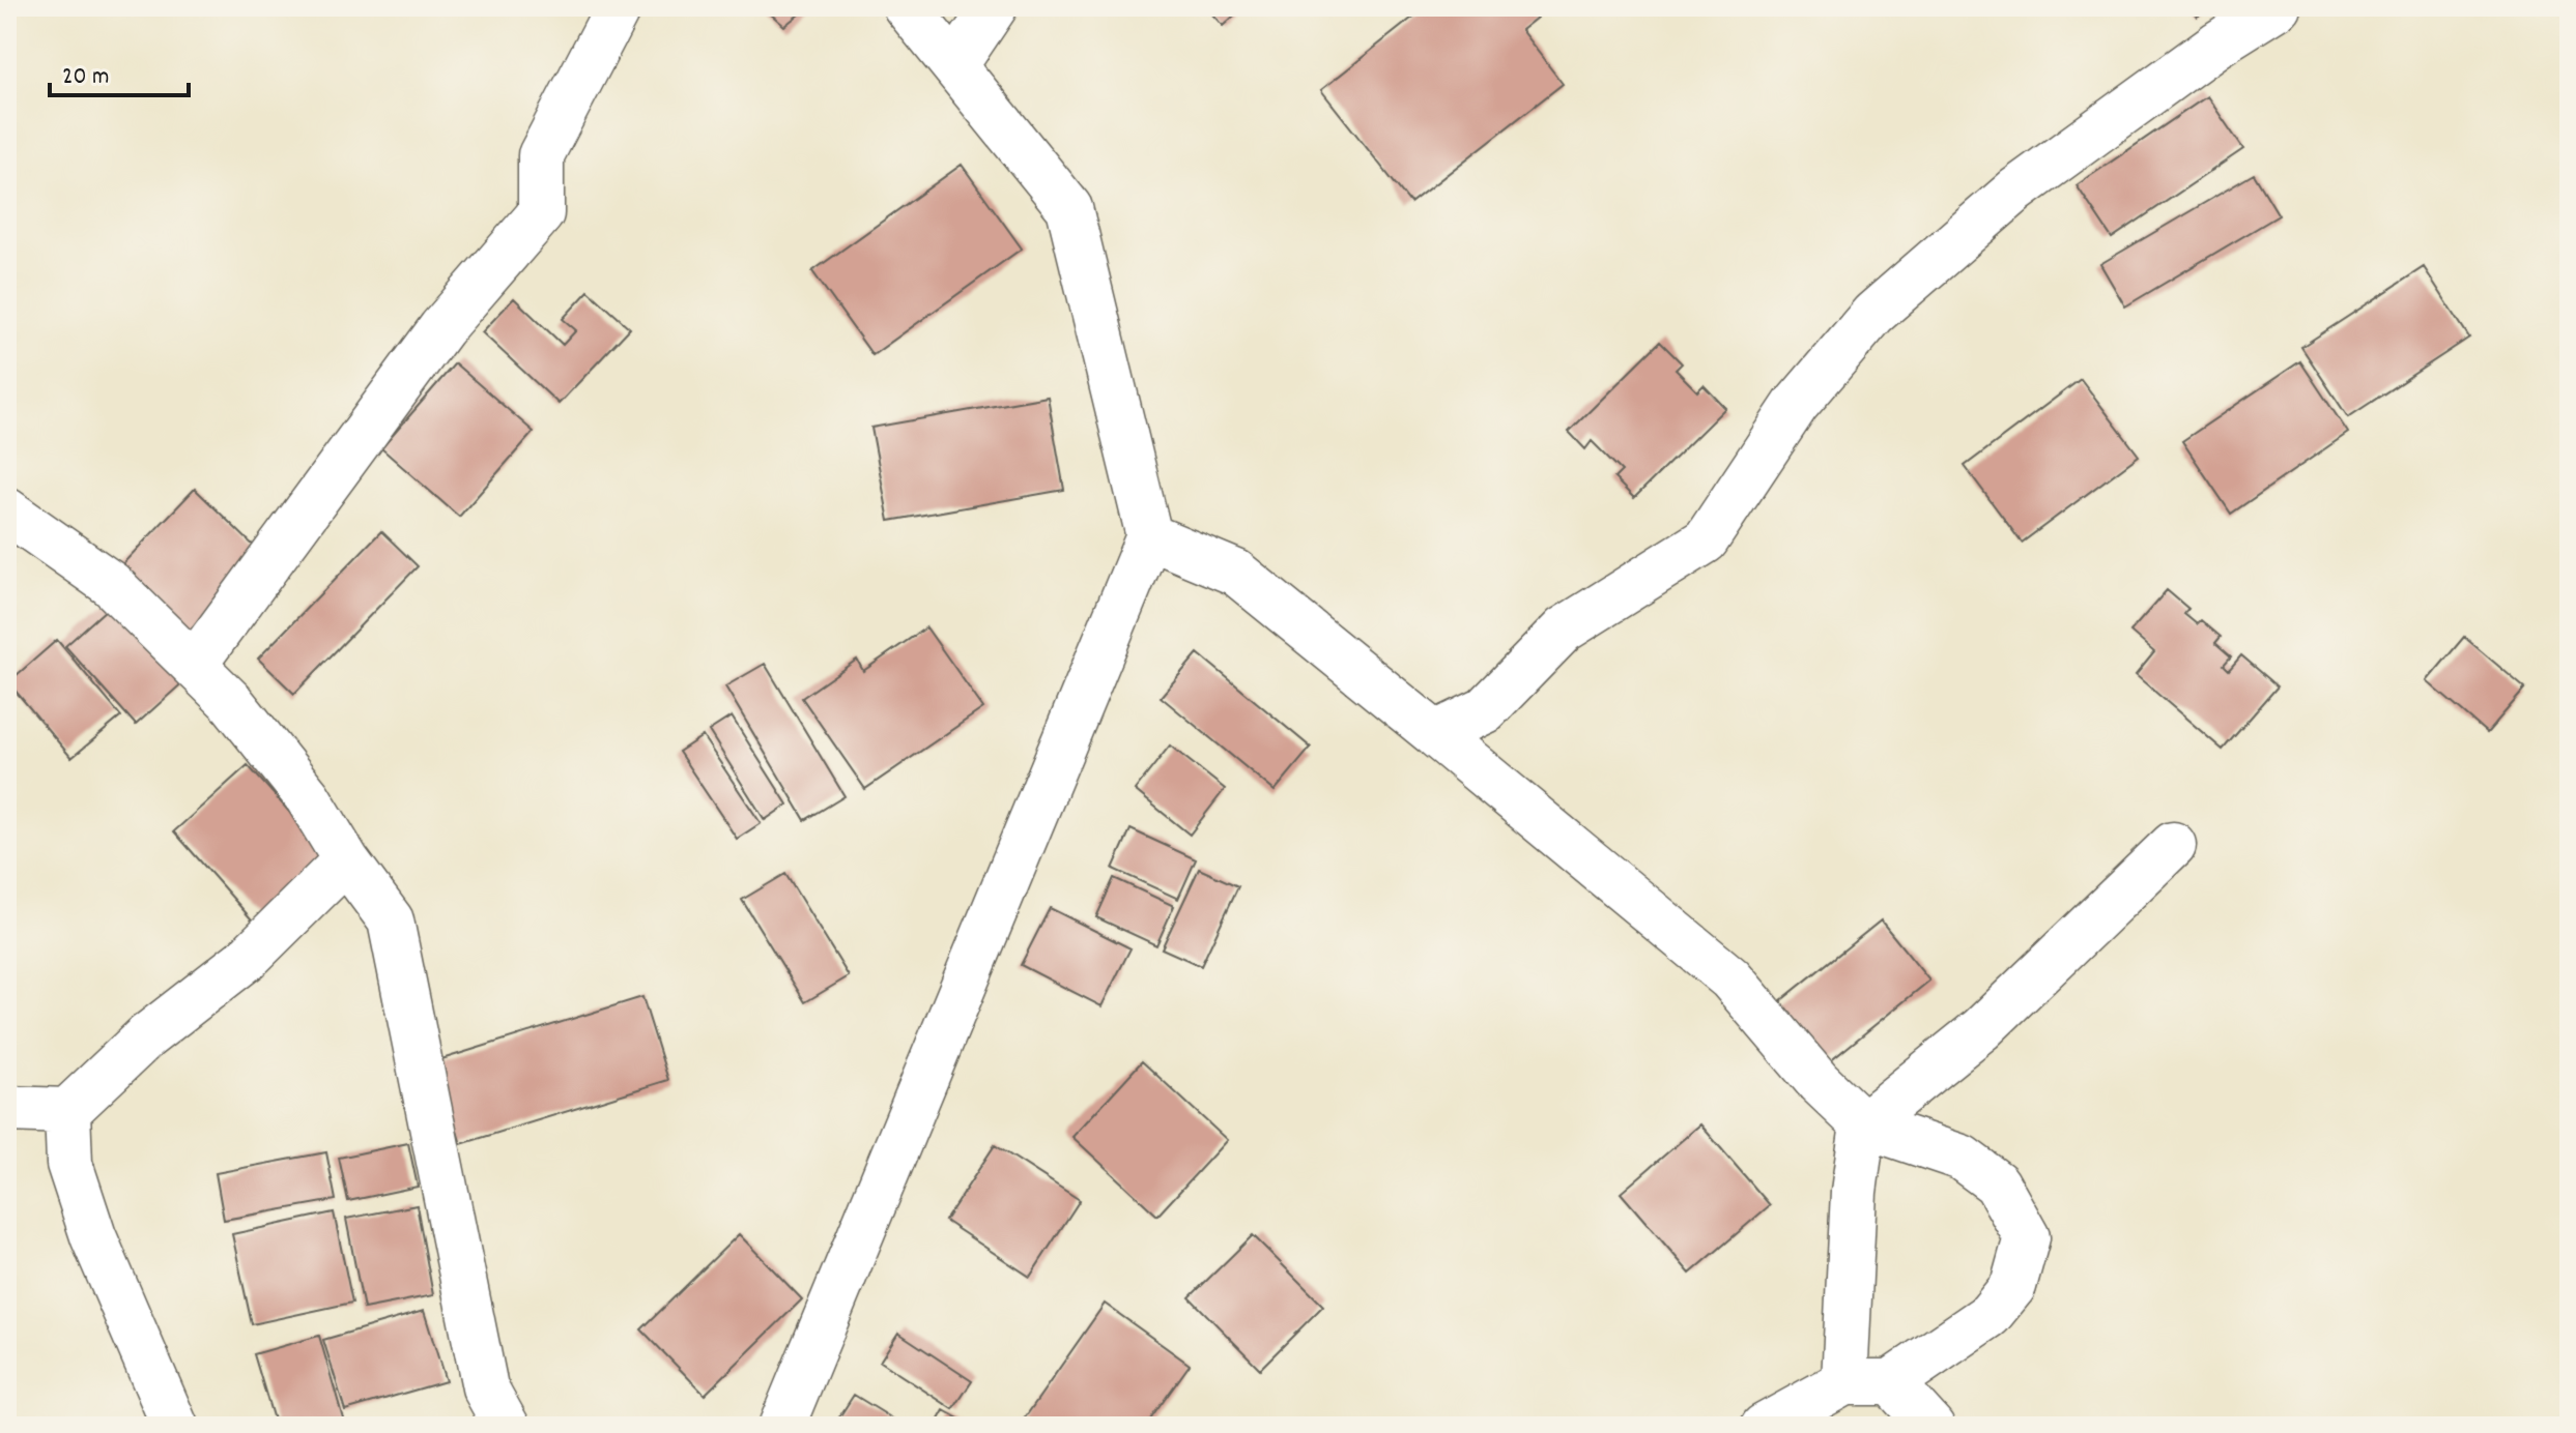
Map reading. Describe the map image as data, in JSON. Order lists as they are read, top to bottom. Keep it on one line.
{"scale_bar":"20 m"}
